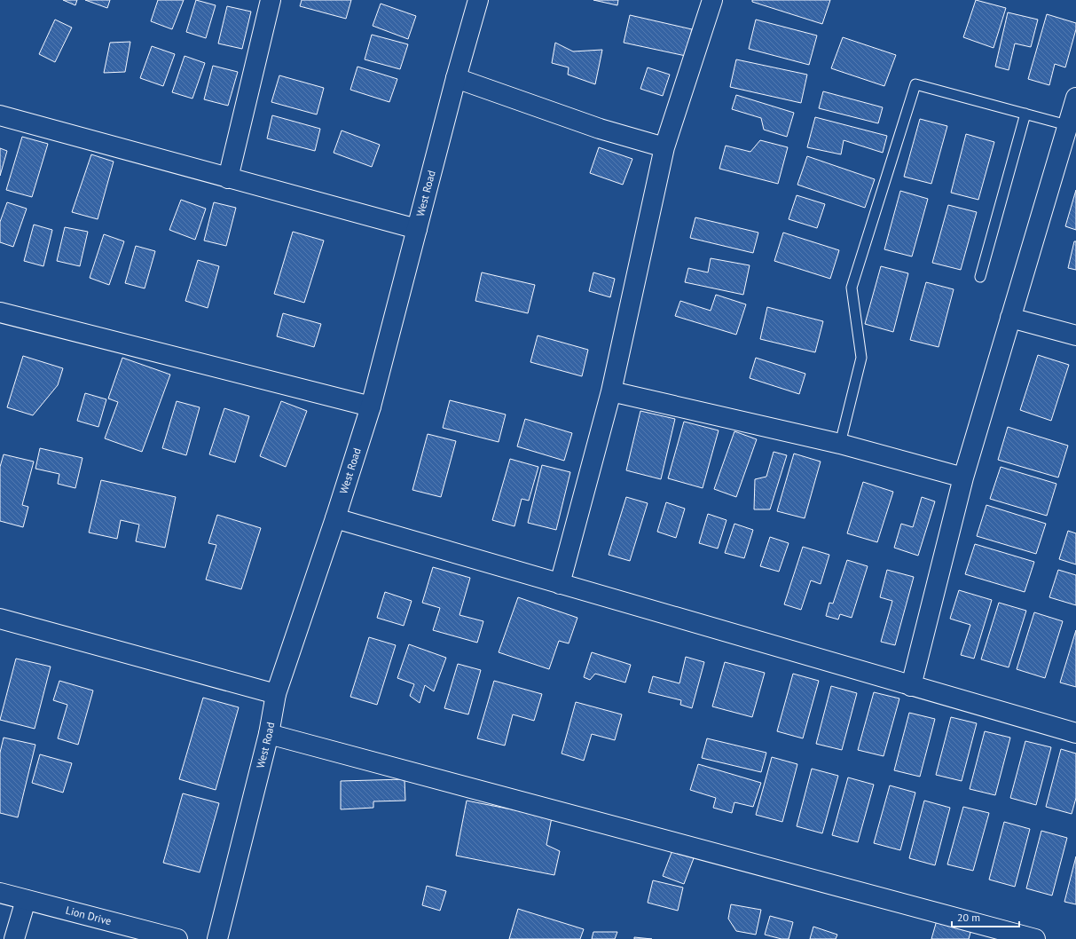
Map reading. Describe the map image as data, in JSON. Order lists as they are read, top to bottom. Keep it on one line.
{"streets":{"street":["West Road","Lion Drive"]},"scale_bar":"20 m"}
